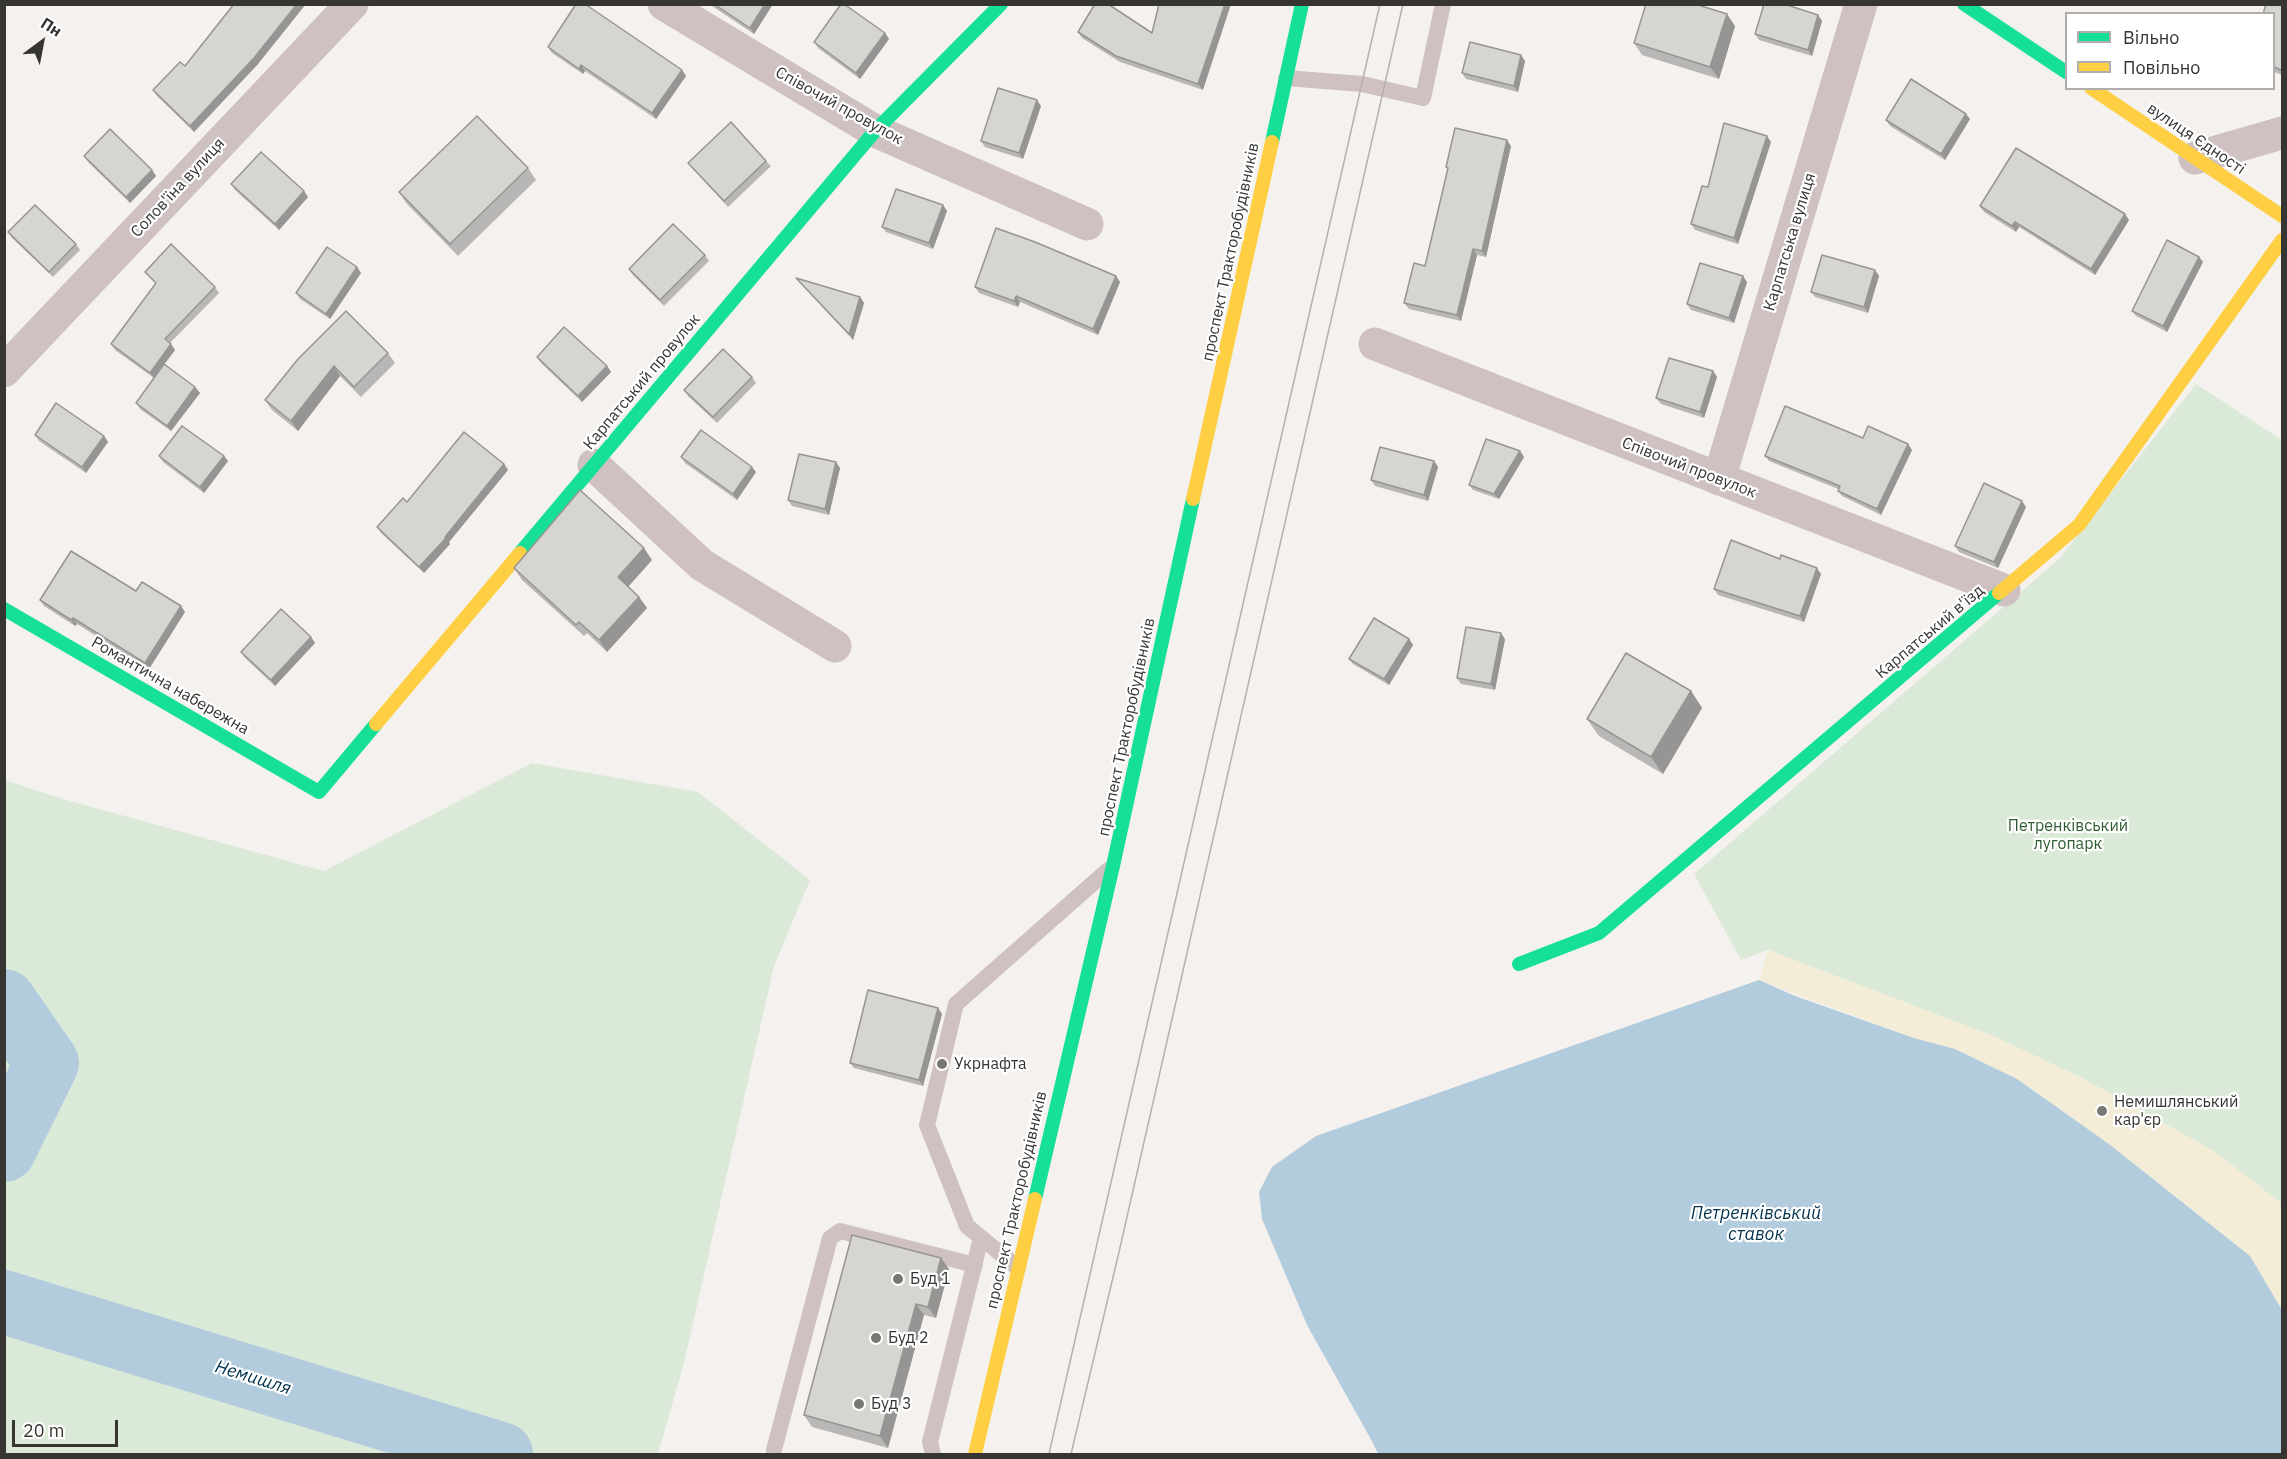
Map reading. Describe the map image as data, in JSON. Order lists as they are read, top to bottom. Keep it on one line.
{"streets":{"street":["Співочий провулок","вулиця Єдності","Солов'їна вулиця","Карпатська вулиця","проспект Тракторобудівників","Карпатський провулок","Карпатський в'їзд","Романтична набережна"]},"crossings":[["Співочий провулок","Карпатська вулиця"],["Співочий провулок","Карпатський провулок"],["Співочий провулок","Карпатський в'їзд"],["Карпатський провулок","Романтична набережна"]],"water":["Петренківський ставок","Немишля"],"parks":["Петренківський лугопарк"],"places":["Укрнафта","Немишлянський кар'єр","Буд 1","Буд 2","Буд 3"],"legend":["Вільно","Повільно"],"scale_bar":"20 m","north":"top right"}
